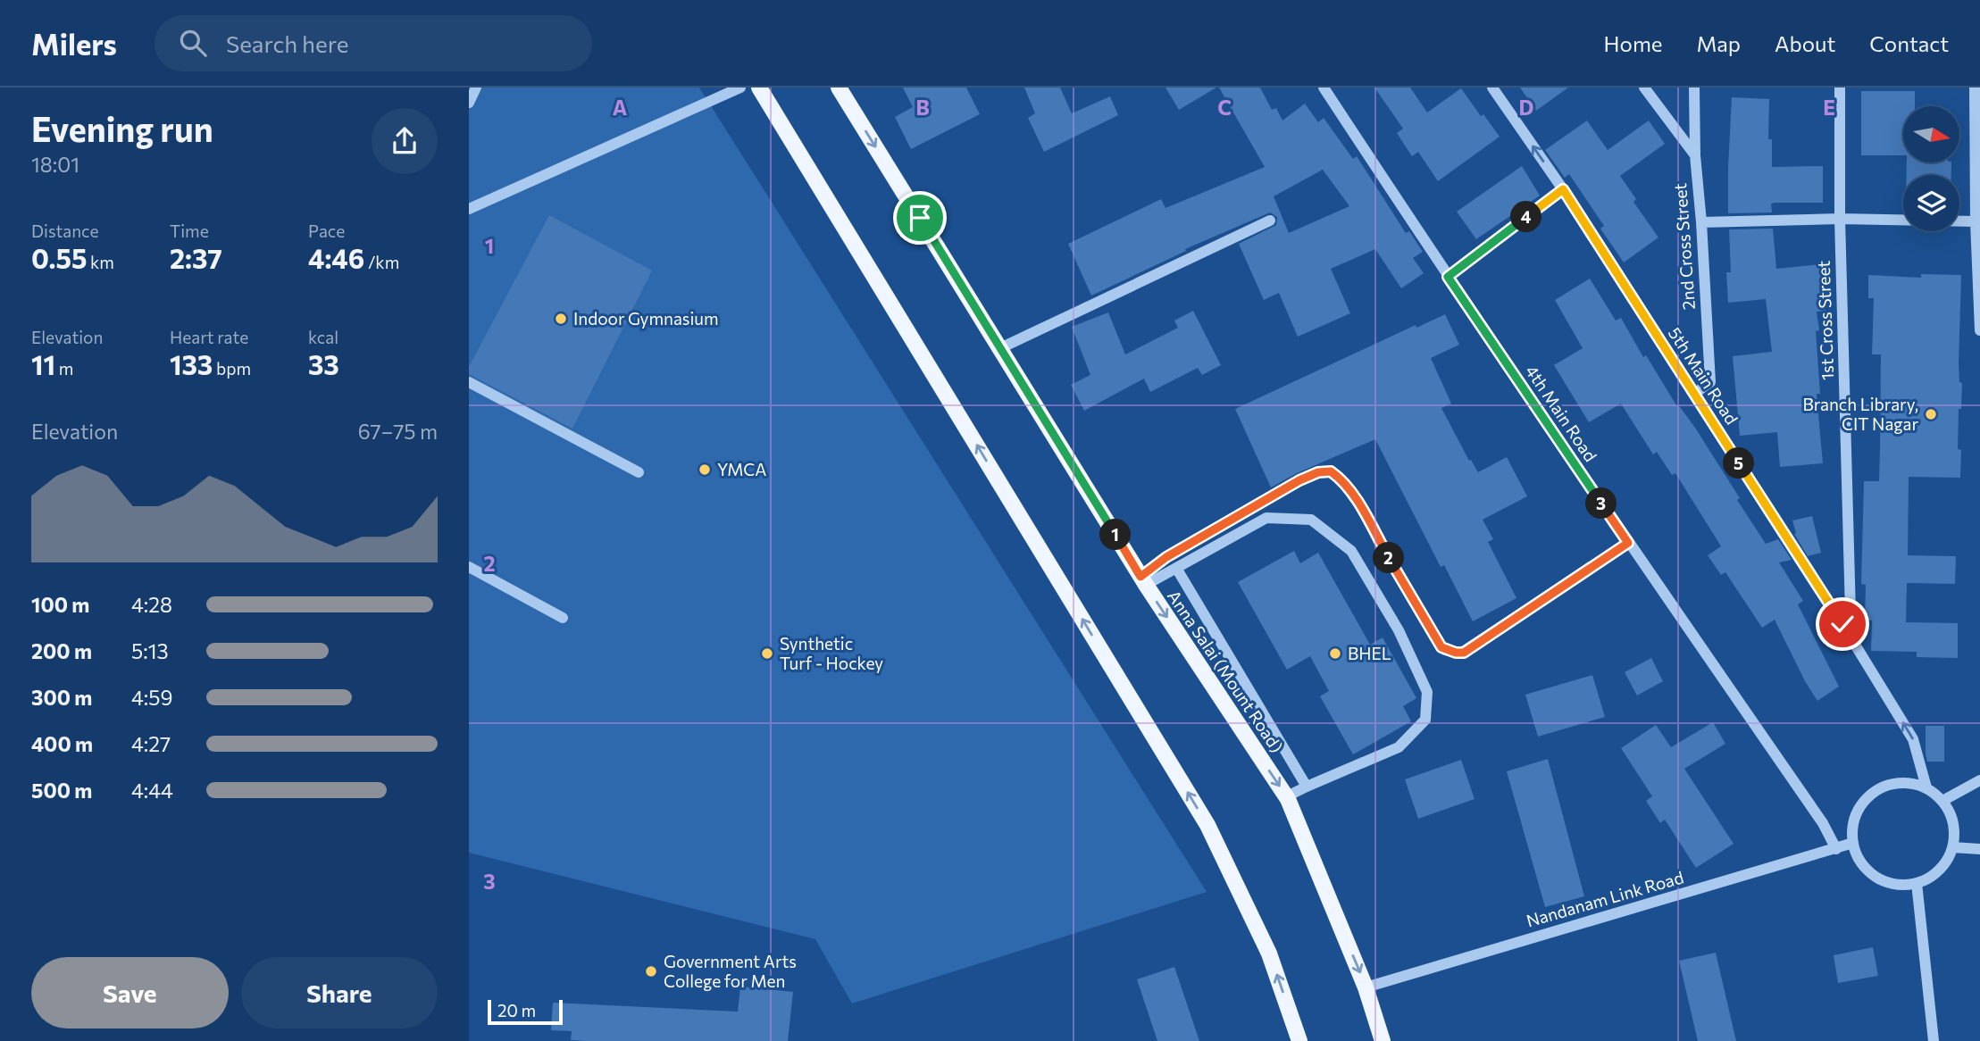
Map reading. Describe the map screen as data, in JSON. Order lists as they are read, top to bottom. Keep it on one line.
{"streets":{"main road":["Anna Salai (Mount Road)"],"street":["2nd Cross Street","1st Cross Street","5th Main Road","4th Main Road","Nandanam Link Road"]},"crossings":[["2nd Cross Street","5th Main Road"],["1st Cross Street","5th Main Road"],["5th Main Road","Nandanam Link Road"],["4th Main Road","Nandanam Link Road"],["Anna Salai (Mount Road)","Nandanam Link Road"]],"one_way":["5th Main Road"],"places":["Indoor Gymnasium","Branch Library, CIT Nagar","YMCA","Synthetic Turf - Hockey","BHEL","Government Arts College for Men"],"scale_bar":"20 m","north":"right","page":{"header":"Milers","search":"Search here","nav":["Home","Map","About","Contact"],"heading":["Evening run","18:01"],"stats":[["Distance","0.55 km"],["Time","2:37"],["Pace","4:46 /km"],["Elevation","11 m"],["Heart rate","133 bpm"],["kcal","33"]],"pins":["4","5","3","1","2"],"chart":["Elevation","67–75 m"],"list":[{"name":"100 m","note":"4:28"},{"name":"200 m","note":"5:13"},{"name":"300 m","note":"4:59"},{"name":"400 m","note":"4:27"},{"name":"500 m","note":"4:44"}],"buttons":["Save","Share"],"scale":"20 m"},"grid":{"columns":["A","B","C","D","E"],"rows":["1","2","3"]}}
